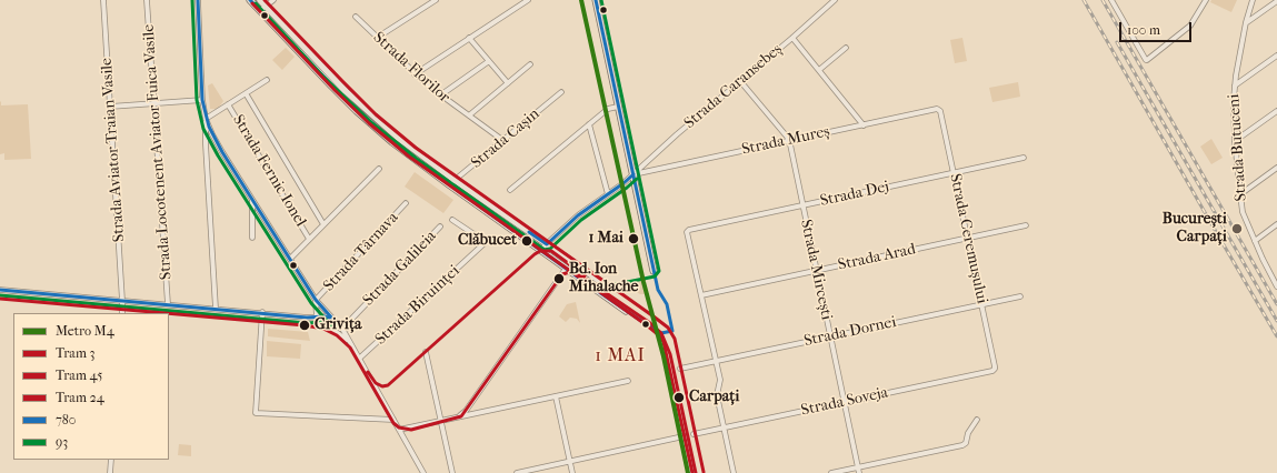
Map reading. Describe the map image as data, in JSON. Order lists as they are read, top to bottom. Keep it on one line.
{"streets":{"street":["Strada Florilor","Strada Caransebeș","Strada Cașin","Strada Mureș","Strada Butuceni","Strada Aviator Traian Vasile","Strada Locotenent Aviator Fuica Vasile","Strada Fernic Ionel","Strada Dej","Strada Ceremușului","Strada Târnava","Strada Arad","Strada Galileia","Strada Mircești","Strada Biruinței","Strada Dornei","Strada Soveja"]},"crossings":[["Strada Florilor","Strada Cașin"],["Strada Caransebeș","Strada Mureș"],["Strada Caransebeș","Strada Mircești"],["Strada Mureș","Strada Ceremușului"],["Strada Mureș","Strada Mircești"],["Strada Dej","Strada Ceremușului"],["Strada Dej","Strada Arad"],["Strada Dej","Strada Mircești"],["Strada Ceremușului","Strada Arad"],["Strada Ceremușului","Strada Dornei"],["Strada Ceremușului","Strada Soveja"],["Strada Arad","Strada Mircești"],["Strada Mircești","Strada Dornei"],["Strada Mircești","Strada Soveja"]],"districts":["1 MAI"],"places":["București Carpați","1 Mai","Clăbucet","Bd. Ion Mihalache","Grivița","Carpați"],"lines":["metro line M4","tram line 24","transit line 780","transit line 93","tram line 45","tram line 3"],"legend":["Metro M4","Tram 3","Tram 45","Tram 24","780","93"],"scale_bar":"100 m"}
